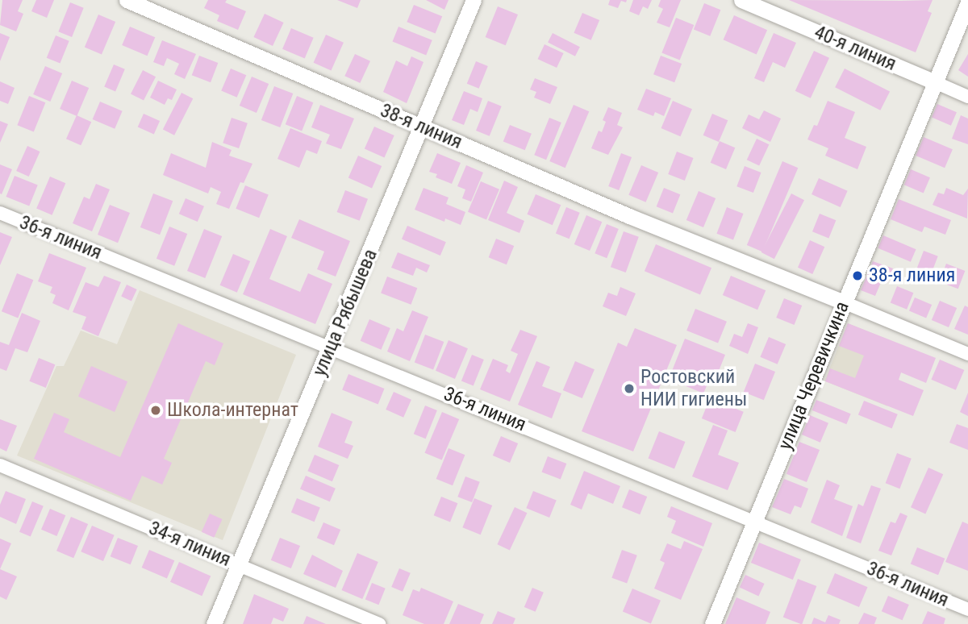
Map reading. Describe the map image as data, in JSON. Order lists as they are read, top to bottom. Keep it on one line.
{"streets":{"street":["40-я линия","38-я линия","36-я линия","улица Рябышева","улица Черевичкина","34-я линия"]},"crossings":[["40-я линия","улица Черевичкина"],["38-я линия","улица Рябышева"],["38-я линия","улица Черевичкина"],["36-я линия","улица Рябышева"],["36-я линия","улица Черевичкина"],["улица Рябышева","34-я линия"]],"places":["38-я линия","Ростовский НИИ гигиены","Школа-интернат"]}
